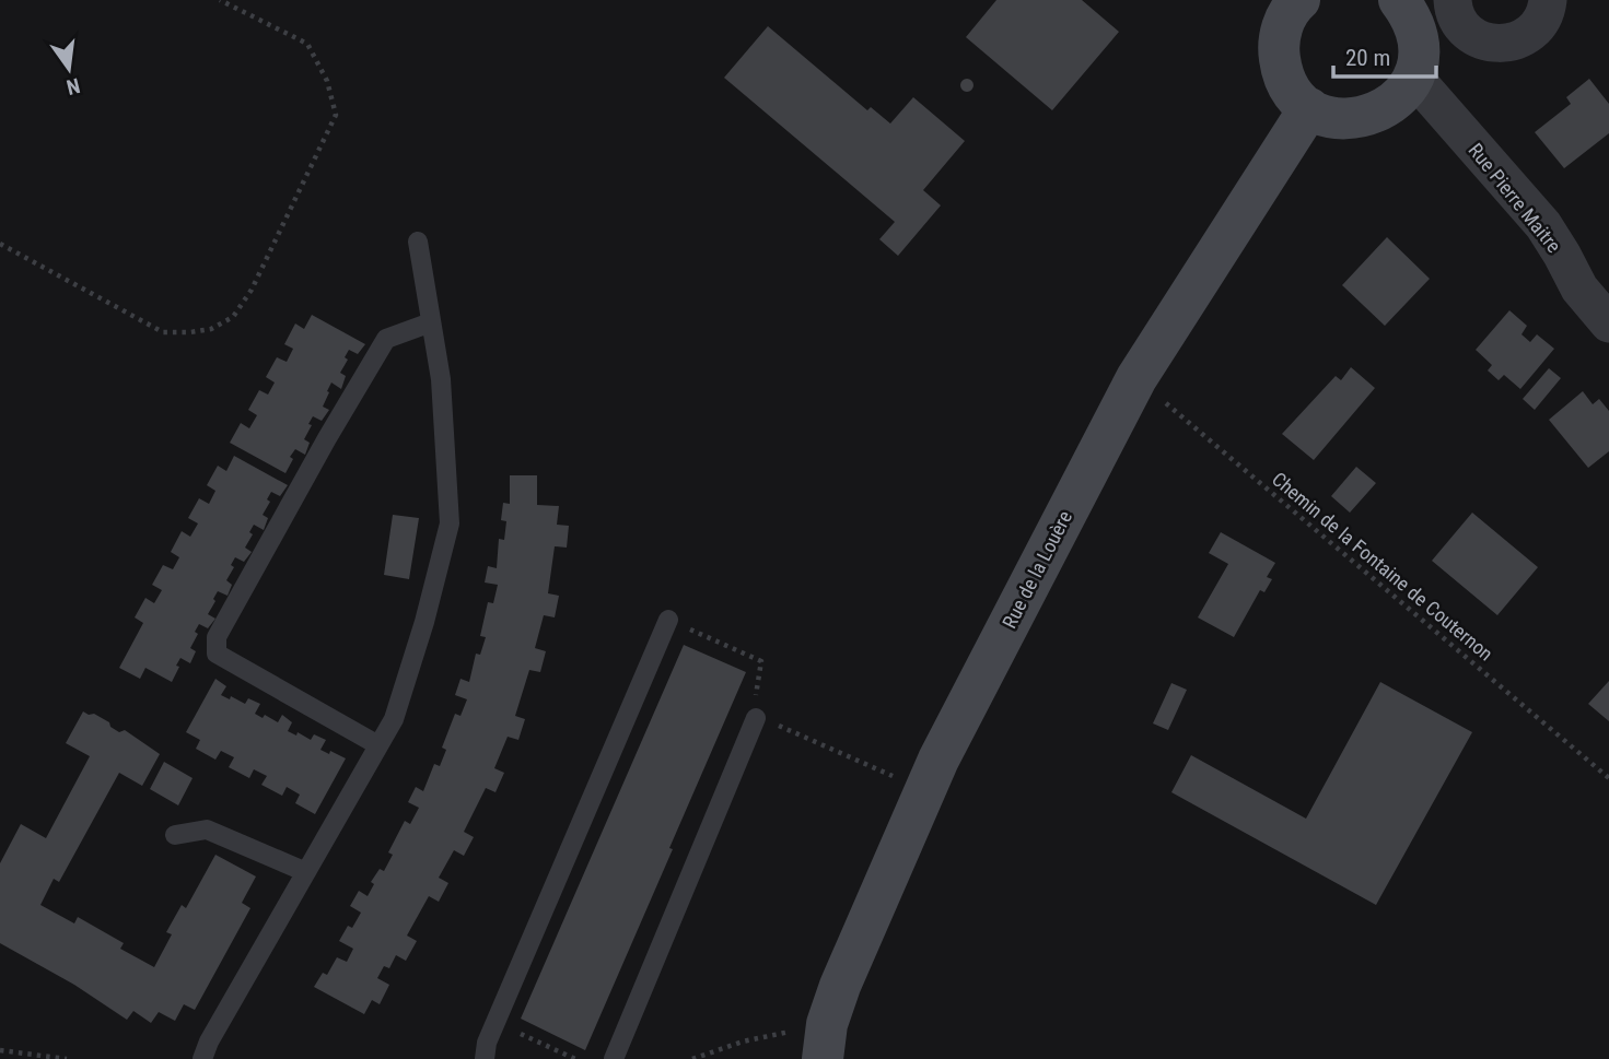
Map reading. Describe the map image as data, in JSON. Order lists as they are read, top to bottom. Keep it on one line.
{"streets":{"main road":["Rue de la Louère"],"street":["Rue Pierre Maitre"],"path":["Chemin de la Fontaine de Couternon"]},"crossings":[["Chemin de la Fontaine de Couternon","Rue de la Louère"]],"scale_bar":"20 m","north":"bottom"}
